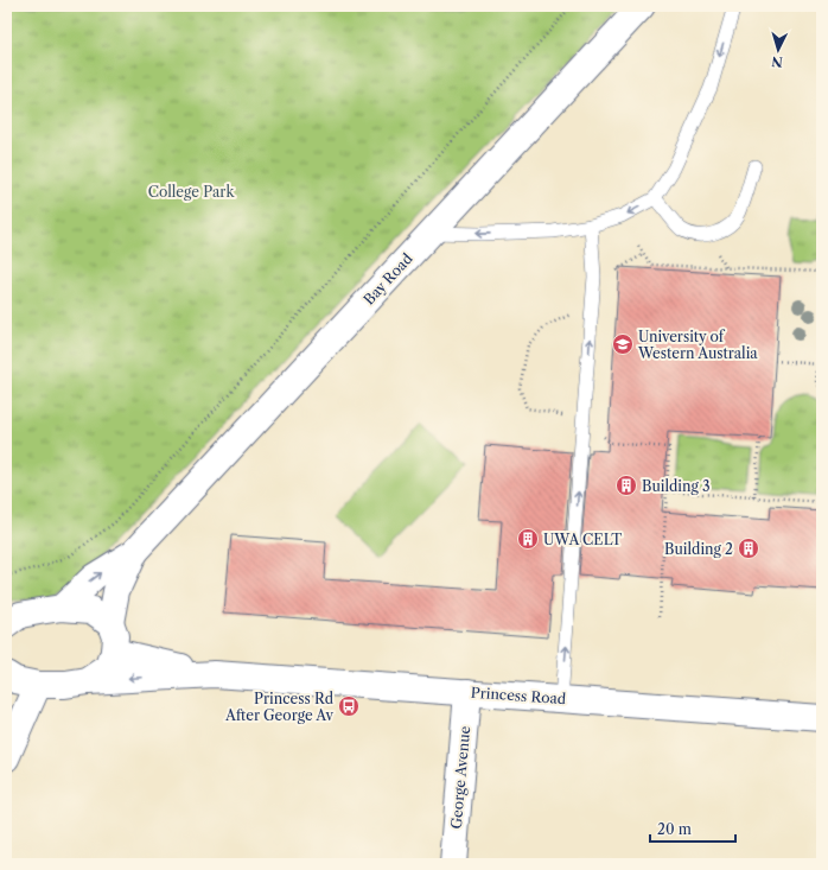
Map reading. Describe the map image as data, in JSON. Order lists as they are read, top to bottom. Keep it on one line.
{"streets":{"street":["Bay Road","Princess Road","George Avenue"]},"crossings":[["Princess Road","George Avenue"]],"parks":["College Park"],"places":{"school or university":["University of Western Australia"],"building":["Building 3","UWA CELT","Building 2"],"bus stop":["Princess Rd After George Av"]},"scale_bar":"20 m","north":"bottom"}
